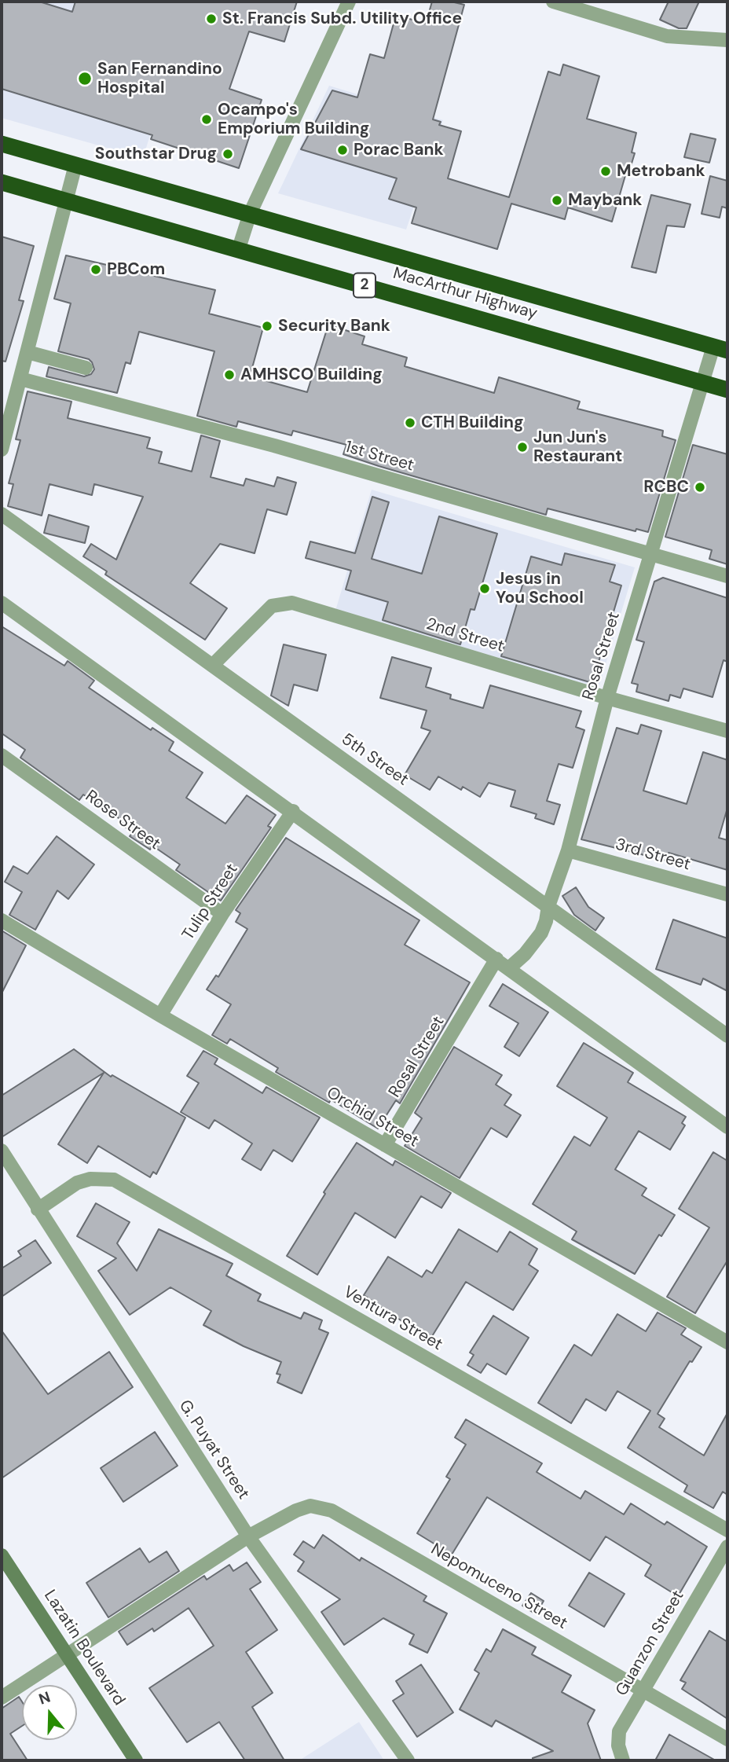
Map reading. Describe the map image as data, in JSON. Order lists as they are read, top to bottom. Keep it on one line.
{"streets":{"highway":["2","MacArthur Highway"],"main road":["Lazatin Boulevard"],"street":["1st Street","2nd Street","Rosal Street","5th Street","Rose Street","3rd Street","Tulip Street","Orchid Street","Ventura Street","G. Puyat Street","Nepomuceno Street","Guanzon Street"]},"crossings":[["MacArthur Highway","Rosal Street"],["1st Street","Rosal Street"],["2nd Street","Rosal Street"],["2nd Street","5th Street"],["Rosal Street","5th Street"],["Rosal Street","3rd Street"],["Rosal Street","Orchid Street"],["Rose Street","Tulip Street"],["Tulip Street","Orchid Street"],["Ventura Street","G. Puyat Street"],["G. Puyat Street","Nepomuceno Street"],["Nepomuceno Street","Guanzon Street"],["Nepomuceno Street","Lazatin Boulevard"]],"places":["St. Francis Subd. Utility Office","San Fernandino Hospital","Ocampo's Emporium Building","Porac Bank","Southstar Drug","Metrobank","Maybank","PBCom","Security Bank","AMHSCO Building","CTH Building","Jun Jun's Restaurant","RCBC","Jesus in You School"],"north":"top"}
